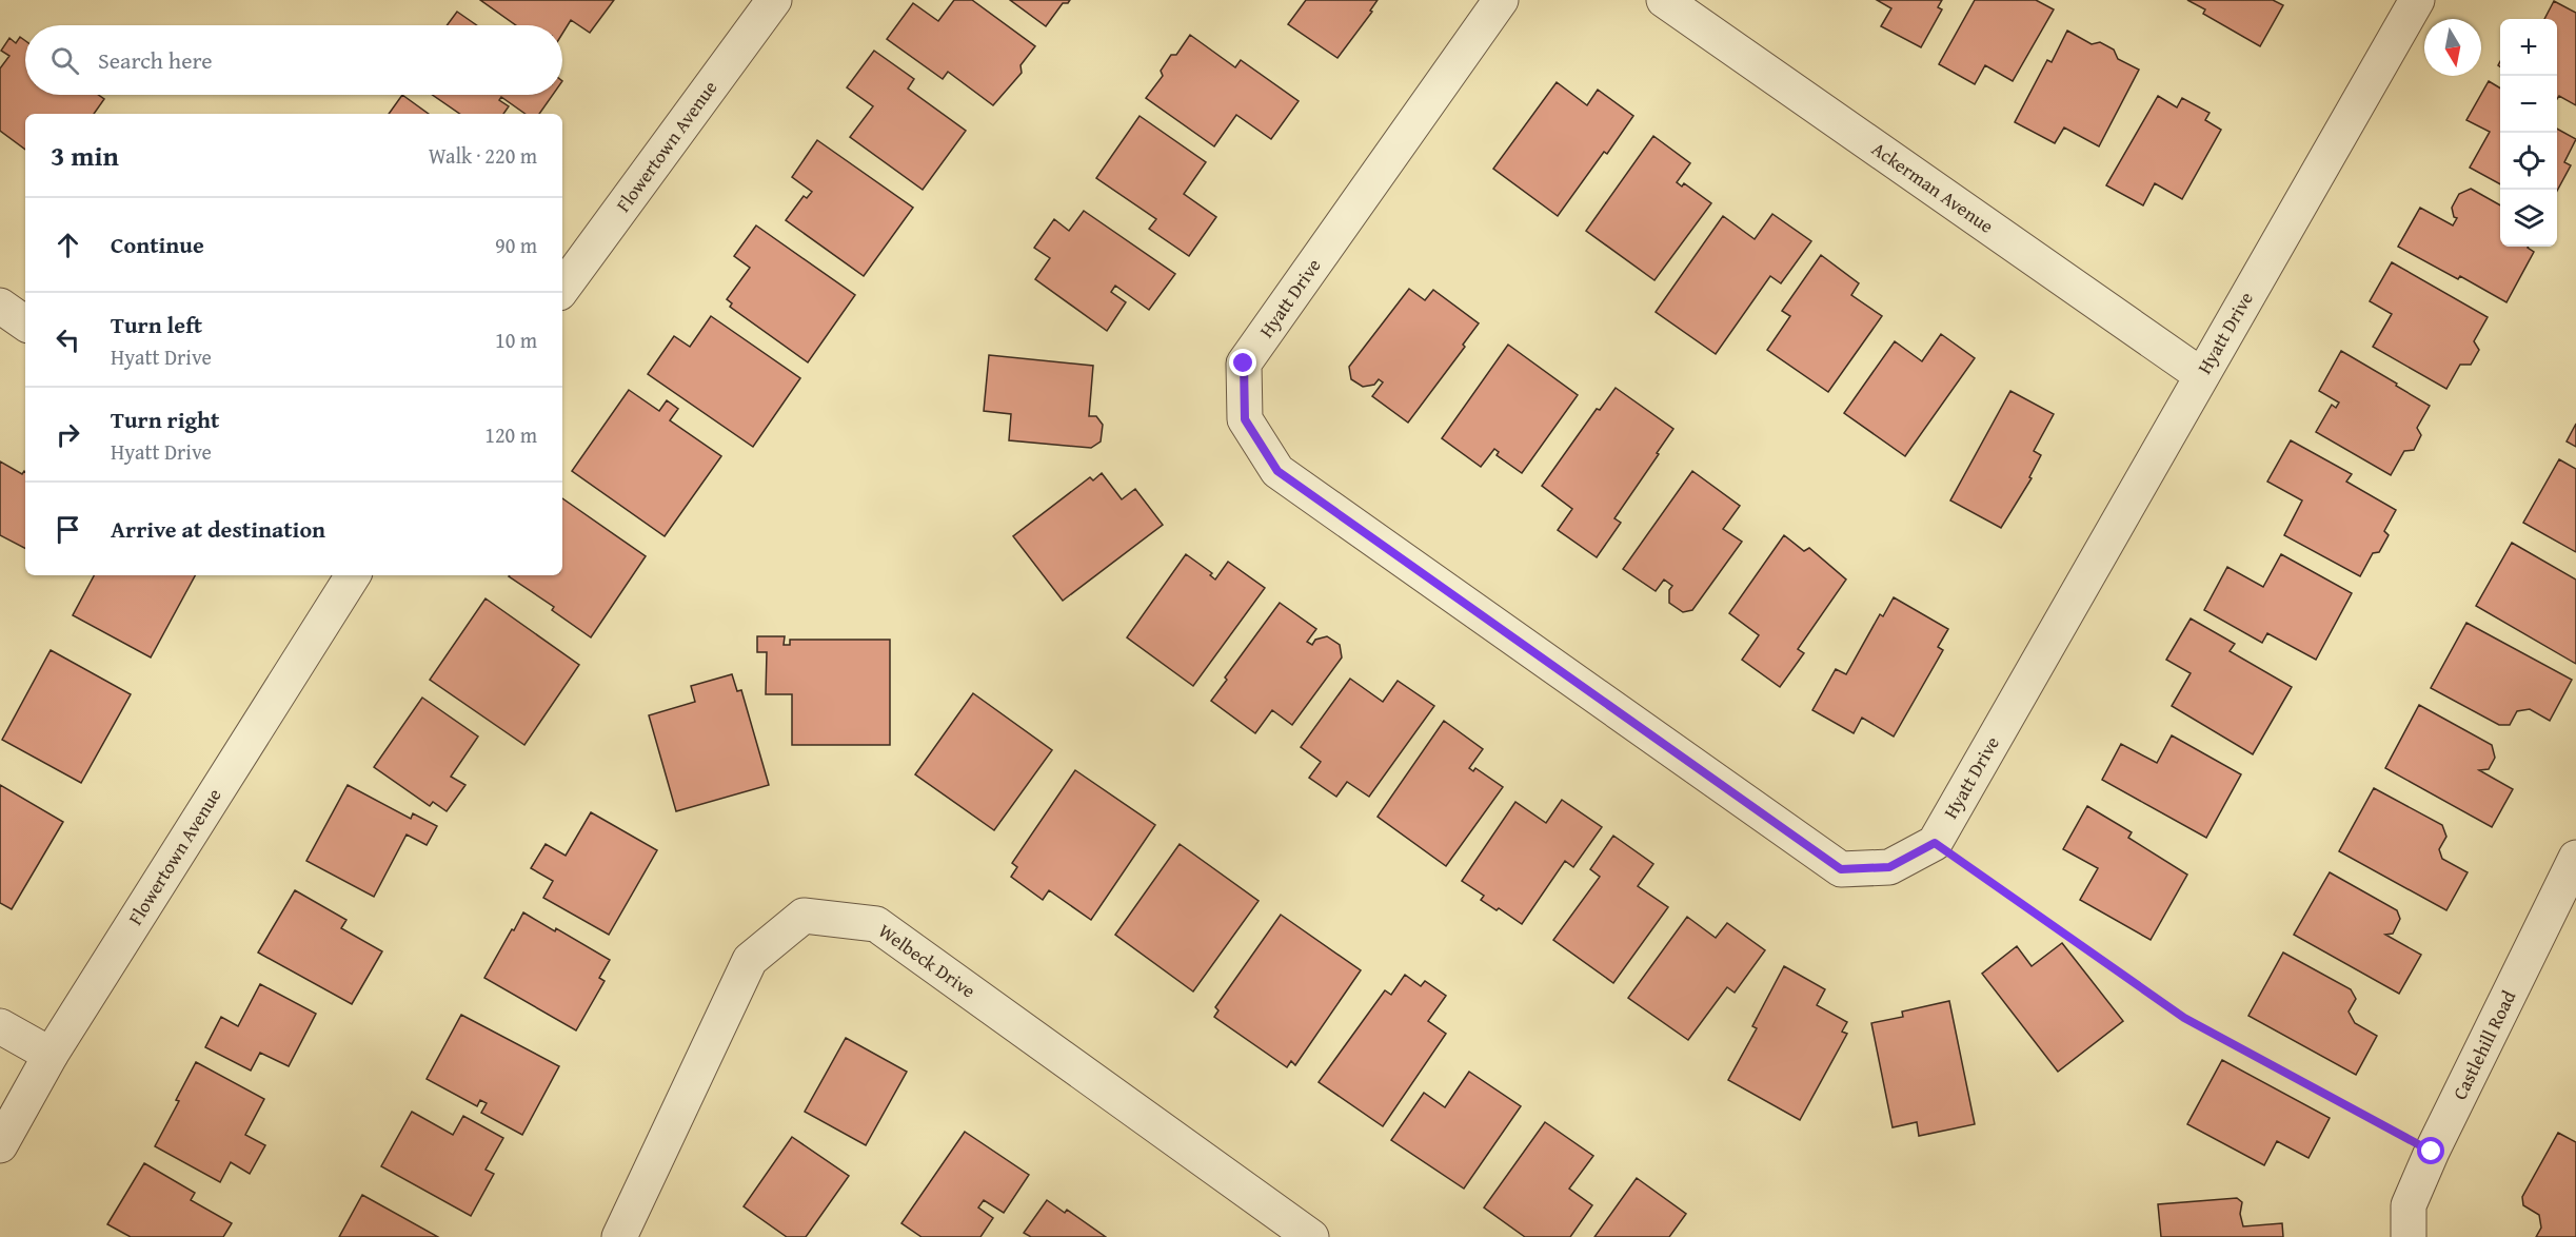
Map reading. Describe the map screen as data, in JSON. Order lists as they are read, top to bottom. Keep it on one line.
{"streets":{"street":["Flowertown Avenue","Ackerman Avenue","Hyatt Drive","Welbeck Drive","Castlehill Road"]},"crossings":[["Ackerman Avenue","Hyatt Drive"]],"north":"bottom","page":{"map_buttons":["+","−"],"search":"Search here","heading":["3 min","Walk · 220 m"],"list":[["Continue","90 m"],["Turn left","Hyatt Drive","10 m"],["Turn right","Hyatt Drive","120 m"],"Arrive at destination"]}}
